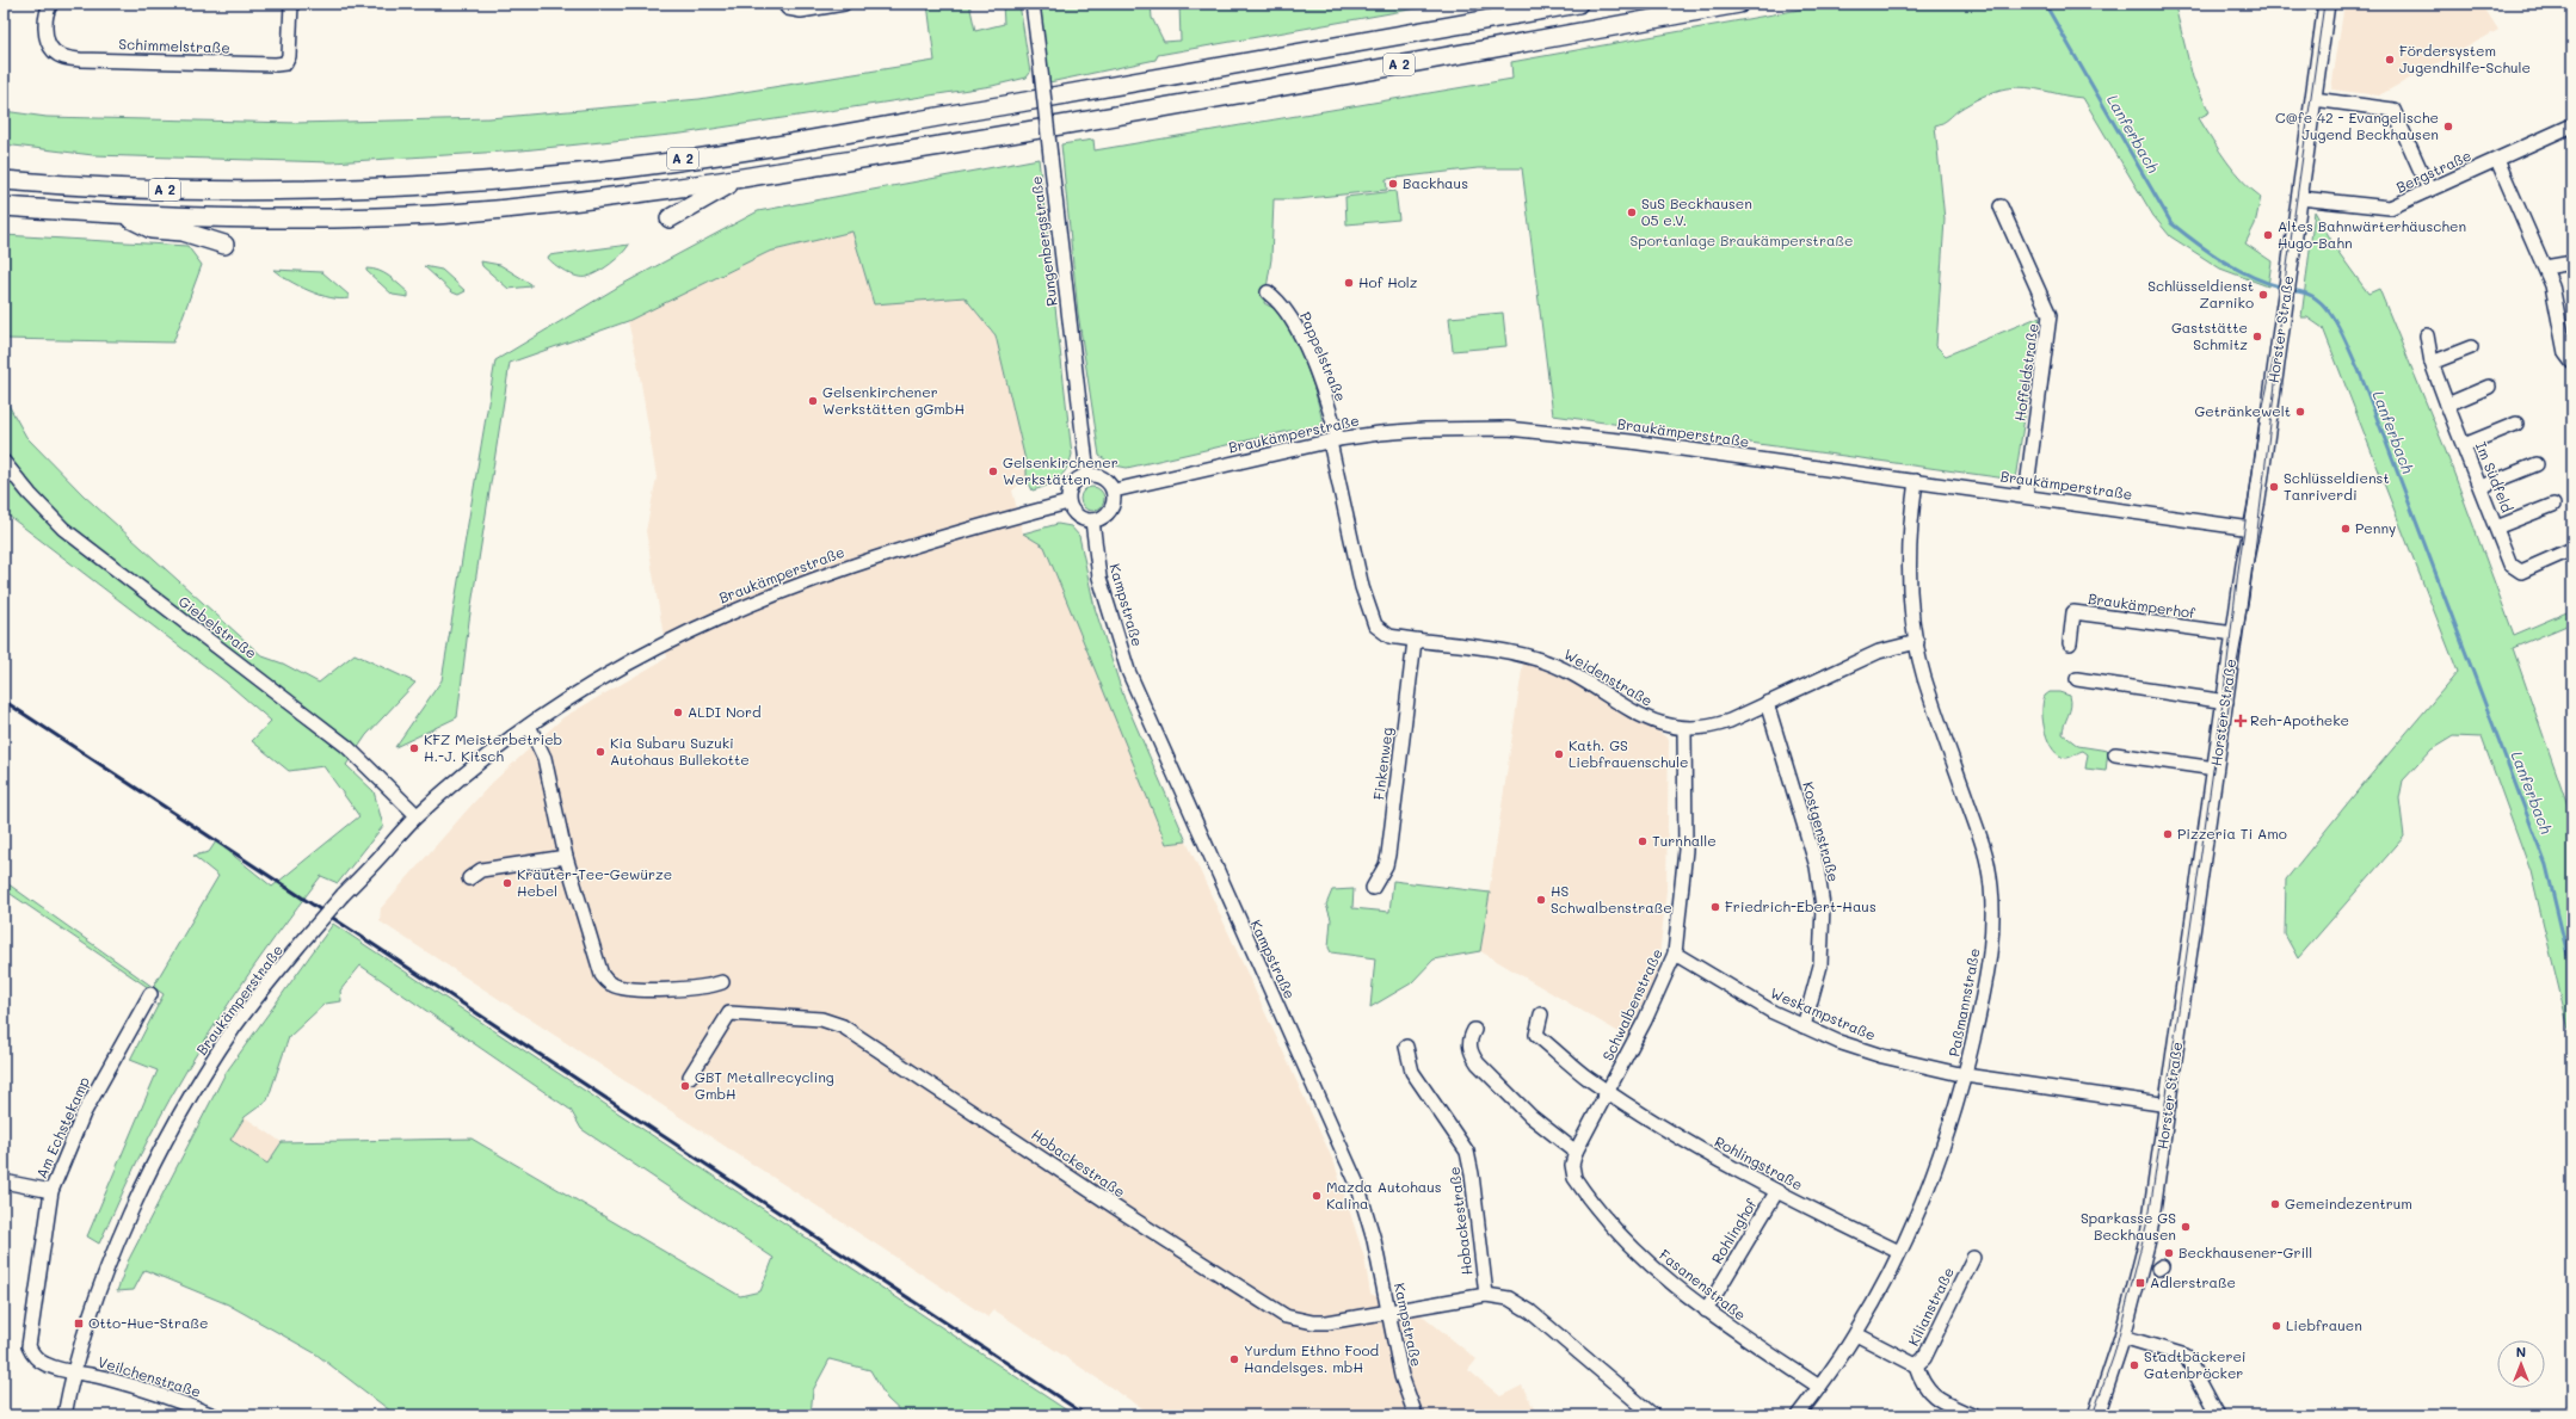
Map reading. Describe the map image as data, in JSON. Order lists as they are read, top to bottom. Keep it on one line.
{"streets":{"highway":["A 2"],"main road":["Horster Straße"],"street":["Schimmelstraße","Bergstraße","Rungenbergstraße","Pappelstraße","Hoffeldstraße","Braukämperstraße","Im Südfeld","Kampstraße","Braukämperhof","Giebelstraße","Weidenstraße","Finkenweg","Kostgenstraße","Paßmannstraße","Schwalbenstraße","Weskampstraße","Am Echstekamp","Hobackestraße","Rohlingstraße","Rohlinghof","Fasanenstraße","Kilianstraße","Veilchenstraße"]},"crossings":[["Bergstraße","Horster Straße"],["Rungenbergstraße","Braukämperstraße"],["Rungenbergstraße","Kampstraße"],["Horster Straße","Braukämperstraße"],["Horster Straße","Braukämperhof"],["Horster Straße","Weskampstraße"],["Pappelstraße","Braukämperstraße"],["Pappelstraße","Weidenstraße"],["Hoffeldstraße","Braukämperstraße"],["Braukämperstraße","Kampstraße"],["Braukämperstraße","Giebelstraße"],["Braukämperstraße","Weidenstraße"],["Braukämperstraße","Paßmannstraße"],["Braukämperstraße","Am Echstekamp"],["Braukämperstraße","Veilchenstraße"],["Kampstraße","Hobackestraße"],["Weidenstraße","Finkenweg"],["Weidenstraße","Kostgenstraße"],["Weidenstraße","Paßmannstraße"],["Weidenstraße","Schwalbenstraße"],["Kostgenstraße","Weskampstraße"],["Paßmannstraße","Weskampstraße"],["Paßmannstraße","Rohlingstraße"],["Paßmannstraße","Fasanenstraße"],["Paßmannstraße","Kilianstraße"],["Schwalbenstraße","Weskampstraße"],["Schwalbenstraße","Rohlingstraße"],["Schwalbenstraße","Fasanenstraße"],["Am Echstekamp","Veilchenstraße"],["Rohlingstraße","Rohlinghof"],["Rohlinghof","Fasanenstraße"]],"water":["Lanferbach"],"parks":["Sportanlage Braukämperstraße"],"places":{"other":["Fördersystem Jugendhilfe-Schule","C@fe 42 - Evangelische Jugend Beckhausen","Backhaus","SuS Beckhausen 05 e.V.","Altes Bahnwärterhäuschen Hugo-Bahn","Hof Holz","Schlüsseldienst Zarniko","Gaststätte Schmitz","Gelsenkirchener Werkstätten gGmbH","Getränkewelt","Gelsenkirchener Werkstätten","Schlüsseldienst Tanriverdi","Penny","ALDI Nord","KFZ Meisterbetrieb H.-J. Kitsch","Kia Subaru Suzuki Autohaus Bullekotte","Kath. GS Liebfrauenschule","Pizzeria Ti Amo","Turnhalle","Kräuter-Tee-Gewürze Hebel","HS Schwalbenstraße","Friedrich-Ebert-Haus","GBT Metallrecycling GmbH","Mazda Autohaus Kalina","Gemeindezentrum","Sparkasse GS Beckhausen","Beckhausener-Grill","Liebfrauen","Yurdum Ethno Food Handelsges. mbH","Stadtbäckerei Gatenbröcker"],"health":["Reh-Apotheke"],"transit":["Adlerstraße","Otto-Hue-Straße"]},"north":"top"}
